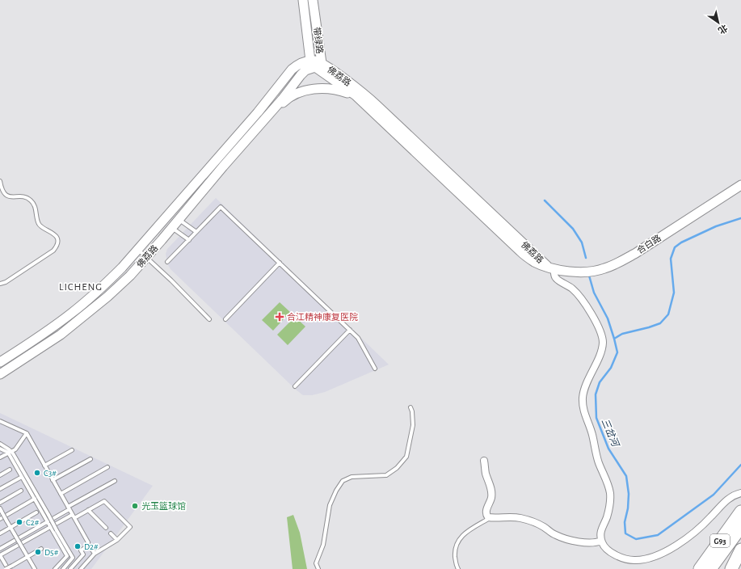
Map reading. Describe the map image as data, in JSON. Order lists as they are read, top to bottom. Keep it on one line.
{"streets":{"highway":["G93"],"main road":["带绿路","佛荔路","合白路"]},"crossings":[["带绿路","佛荔路"],["佛荔路","合白路"]],"districts":["LICHENG"],"water":["三岔河"],"places":{"health":["合江精神康复医院"],"other":["C3#","光玉篮球馆","C2#","D2#","D5#"]},"north":"bottom right"}
